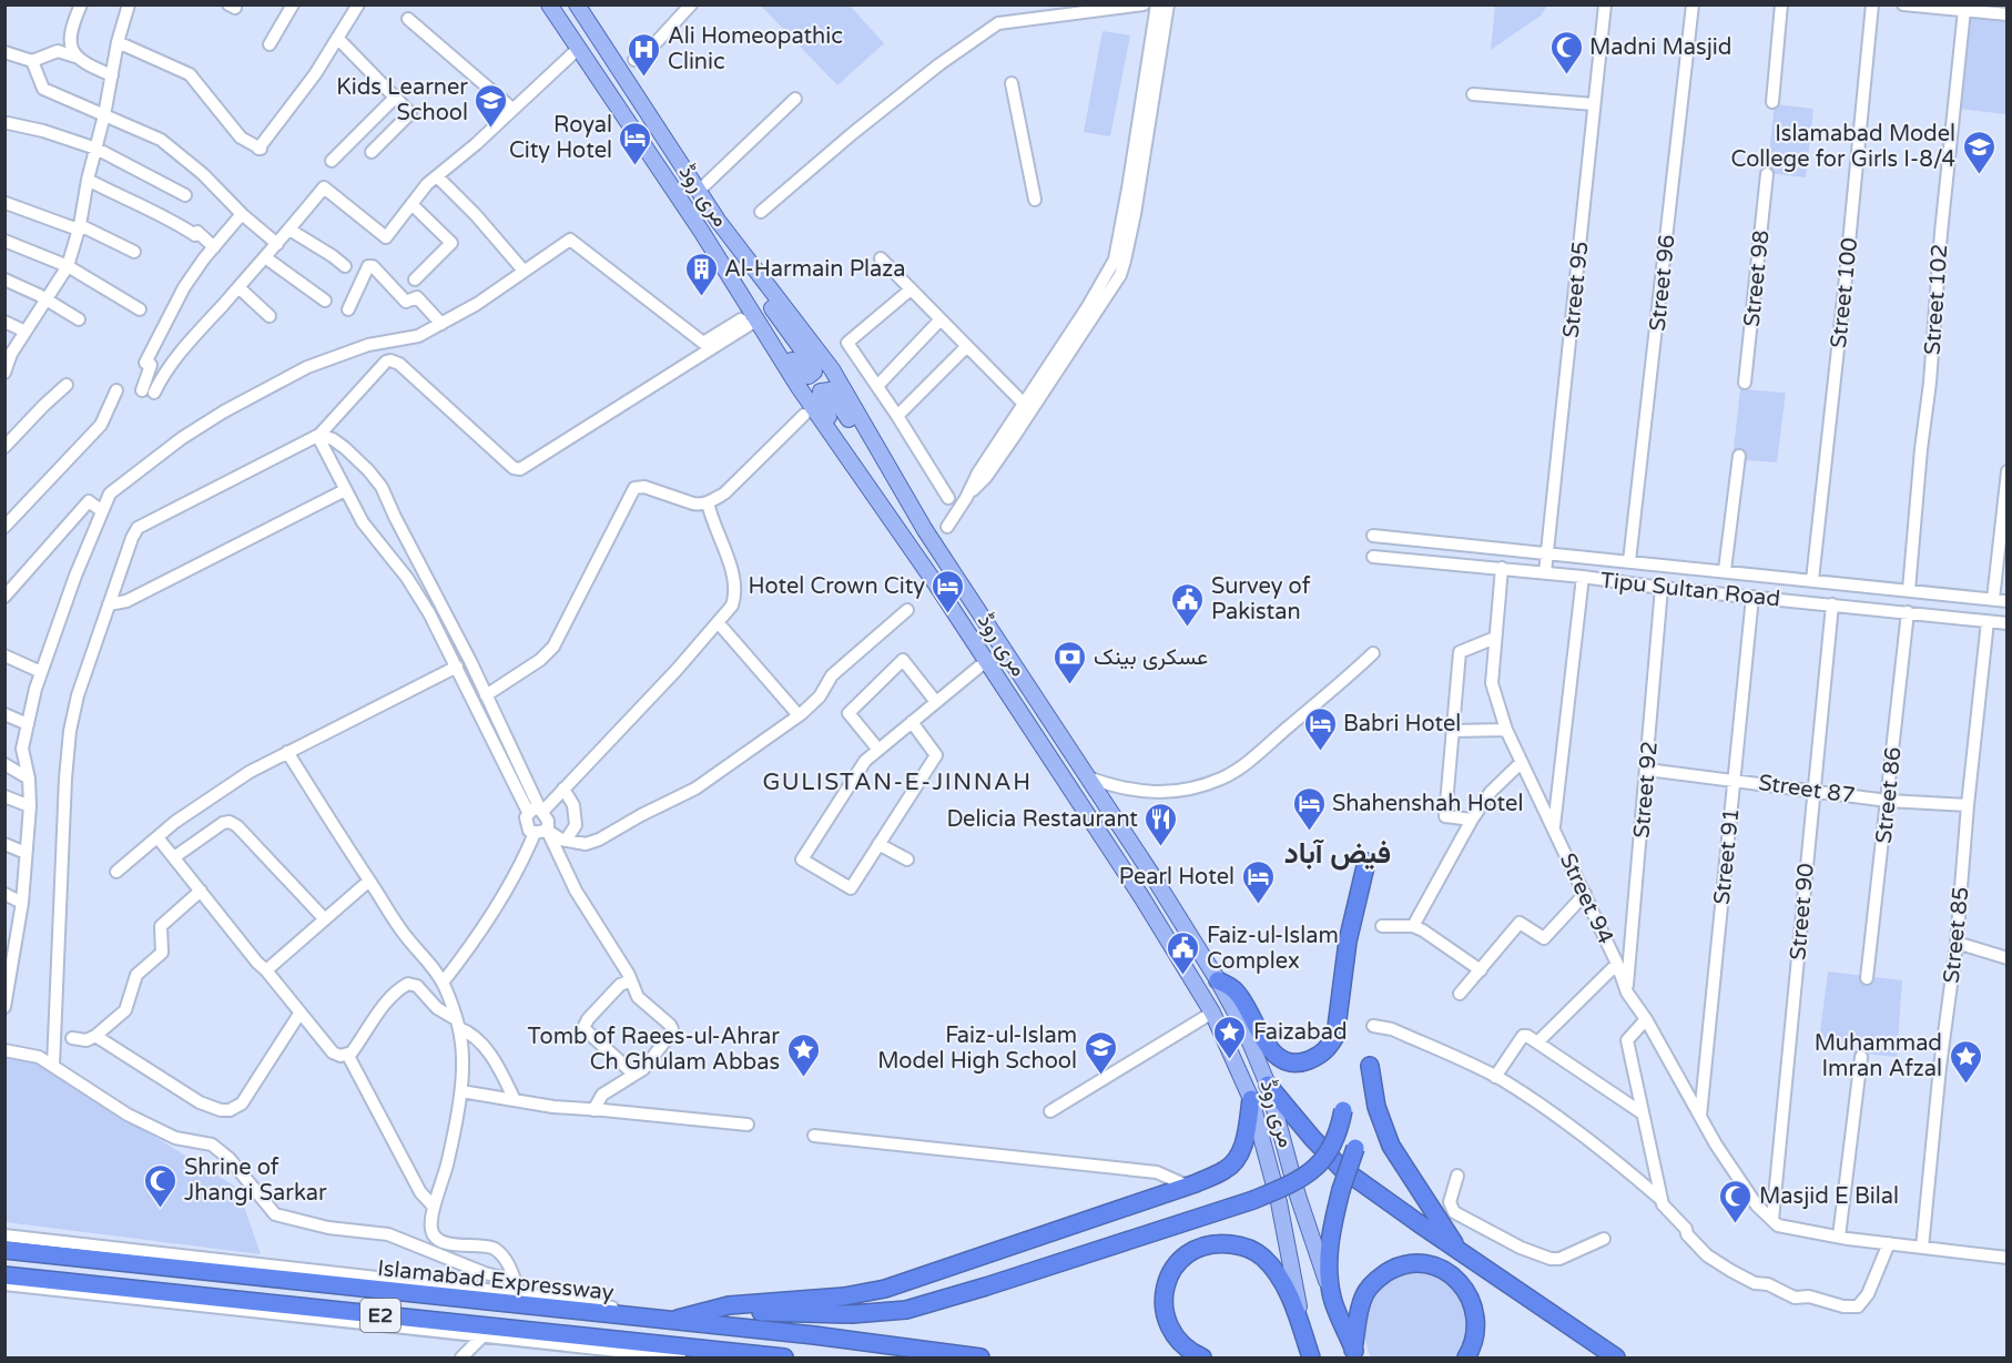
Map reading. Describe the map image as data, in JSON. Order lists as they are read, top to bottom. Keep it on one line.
{"streets":{"highway":["مری روڈ","Islamabad Expressway","E2"],"street":["Street 98","Street 96","Street 95","Street 100","Street 102","Tipu Sultan Road","Street 87","Street 92","Street 86","Street 91","Street 94","Street 90","Street 85"]},"crossings":[["Street 96","Tipu Sultan Road"],["Street 95","Tipu Sultan Road"],["Street 100","Tipu Sultan Road"],["Street 102","Tipu Sultan Road"],["Tipu Sultan Road","Street 92"],["Tipu Sultan Road","Street 86"],["Tipu Sultan Road","Street 91"],["Tipu Sultan Road","Street 94"],["Tipu Sultan Road","Street 90"],["Tipu Sultan Road","Street 85"],["Street 87","Street 92"],["Street 87","Street 86"],["Street 87","Street 91"],["Street 87","Street 90"],["Street 87","Street 85"],["Street 92","Street 94"],["Street 91","Street 94"],["Street 94","Street 90"]],"districts":["GULISTAN-E-JINNAH","فیض آباد"],"places":{"mosque":["Madni Masjid","Shrine of Jhangi Sarkar","Masjid E Bilal"],"hospital":["Ali Homeopathic Clinic"],"school or university":["Kids Learner School","Islamabad Model College for Girls I-8/4","Faiz-ul-Islam Model High School"],"hotel":["Royal City Hotel","Hotel Crown City","Babri Hotel","Shahenshah Hotel","Pearl Hotel"],"building":["Al-Harmain Plaza"],"public building":["Survey of Pakistan","Faiz-ul-Islam Complex"],"bank":["عسکری بینک"],"restaurant":["Delicia Restaurant"],"place":["Faizabad","Tomb of Raees-ul-Ahrar Ch Ghulam Abbas","Muhammad Imran Afzal"]}}
